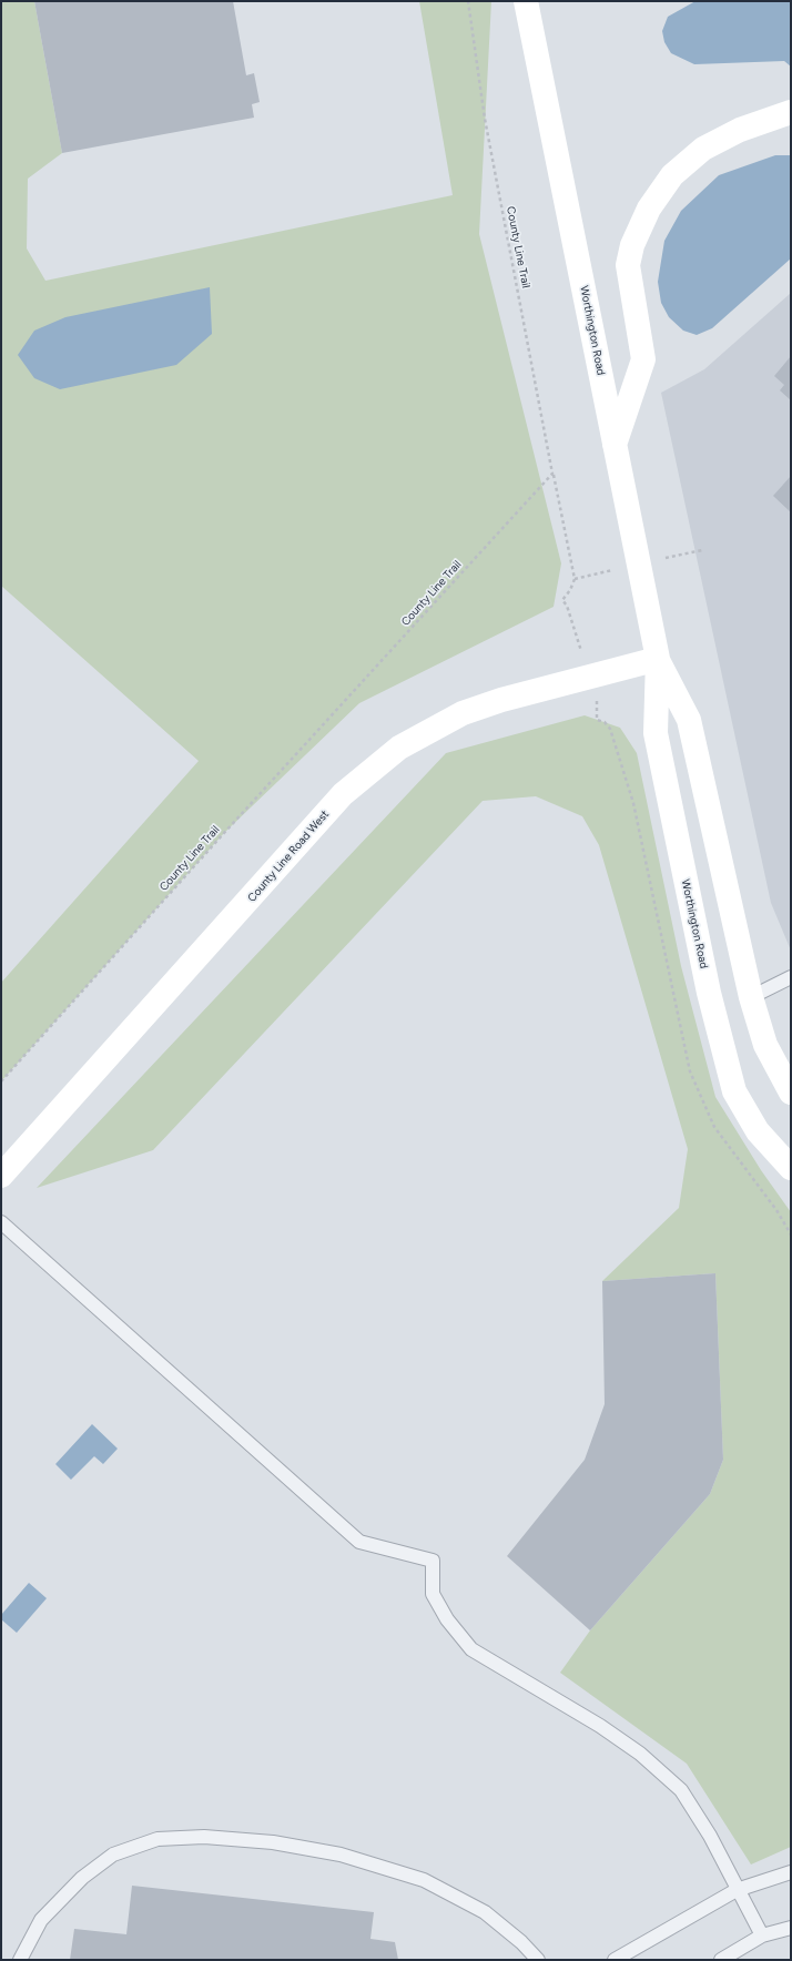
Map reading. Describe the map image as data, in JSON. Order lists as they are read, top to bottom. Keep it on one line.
{"streets":{"main road":["Worthington Road","County Line Road West"],"path":["County Line Trail"]},"crossings":[["Worthington Road","County Line Road West"]]}
